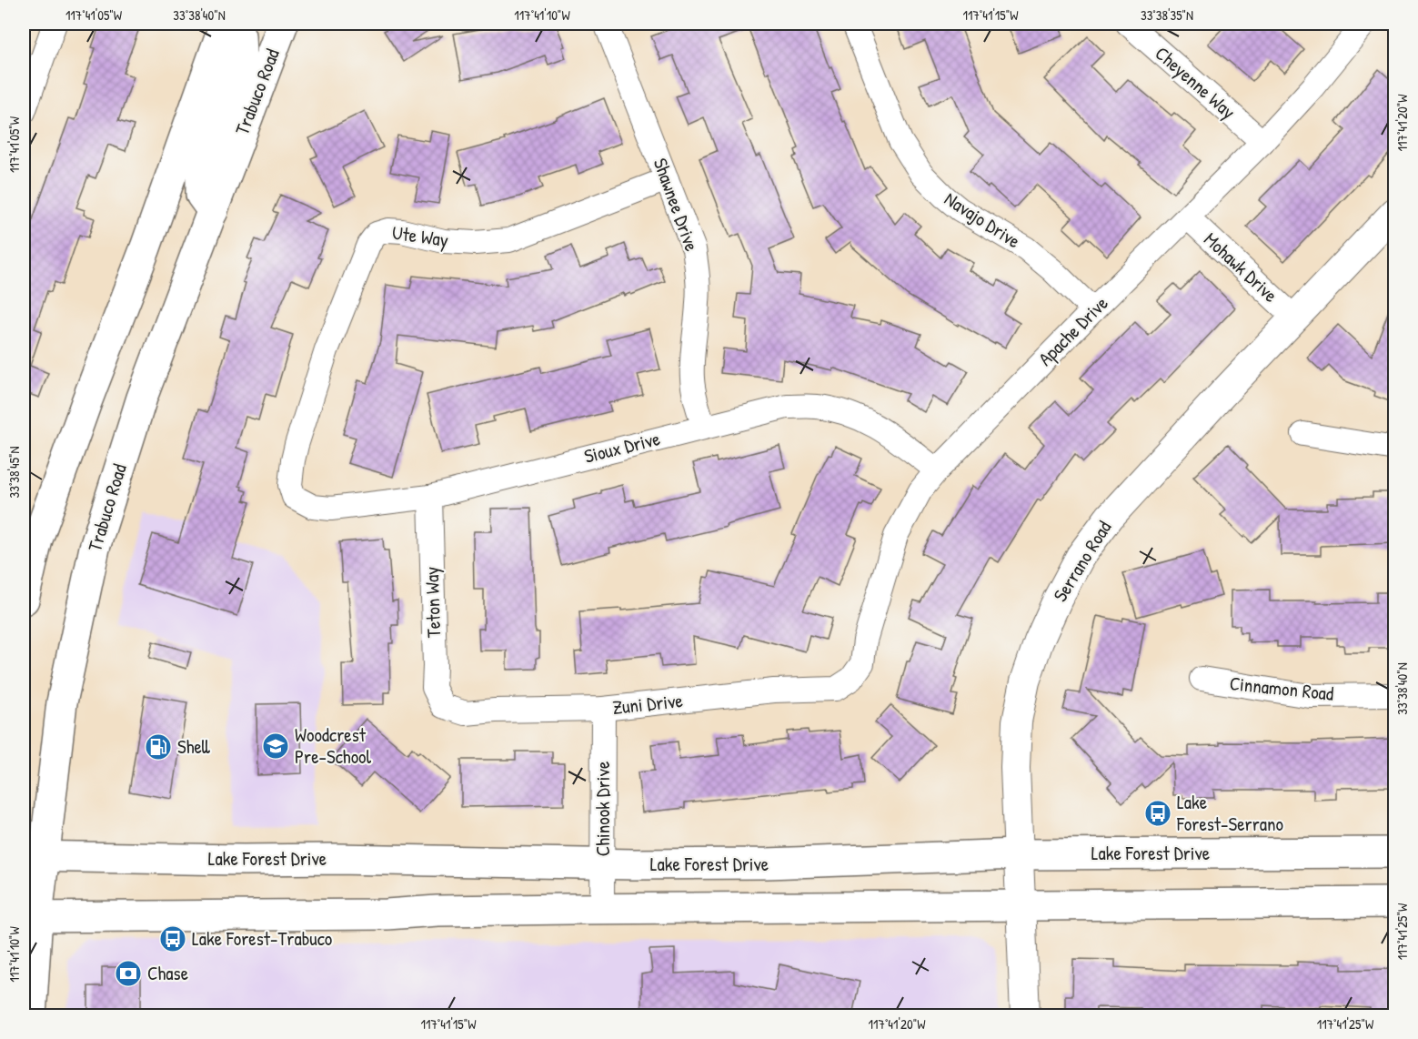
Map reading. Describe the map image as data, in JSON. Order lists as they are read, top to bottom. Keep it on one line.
{"streets":{"main road":["Trabuco Road","Lake Forest Drive"],"street":["Cheyenne Way","Shawnee Drive","Navajo Drive","Ute Way","Mohawk Drive","Apache Drive","Sioux Drive","Serrano Road","Teton Way","Cinnamon Road","Zuni Drive","Chinook Drive"]},"crossings":[["Cheyenne Way","Apache Drive"],["Trabuco Road","Lake Forest Drive"],["Shawnee Drive","Ute Way"],["Shawnee Drive","Sioux Drive"],["Navajo Drive","Apache Drive"],["Ute Way","Sioux Drive"],["Mohawk Drive","Apache Drive"],["Mohawk Drive","Serrano Road"],["Apache Drive","Sioux Drive"],["Apache Drive","Zuni Drive"],["Sioux Drive","Teton Way"],["Serrano Road","Lake Forest Drive"],["Teton Way","Zuni Drive"],["Zuni Drive","Chinook Drive"],["Chinook Drive","Lake Forest Drive"]],"places":{"school or university":["Woodcrest Pre-School"],"fuel station":["Shell"],"bus stop":["Lake Forest-Serrano","Lake Forest-Trabuco"],"bank":["Chase"]},"coordinates":["117°41'05\"W","33°38'40\"N","117°41'10\"W","117°41'15\"W","33°38'35\"N","117°41'20\"W","33°38'45\"N","117°41'25\"W"]}
